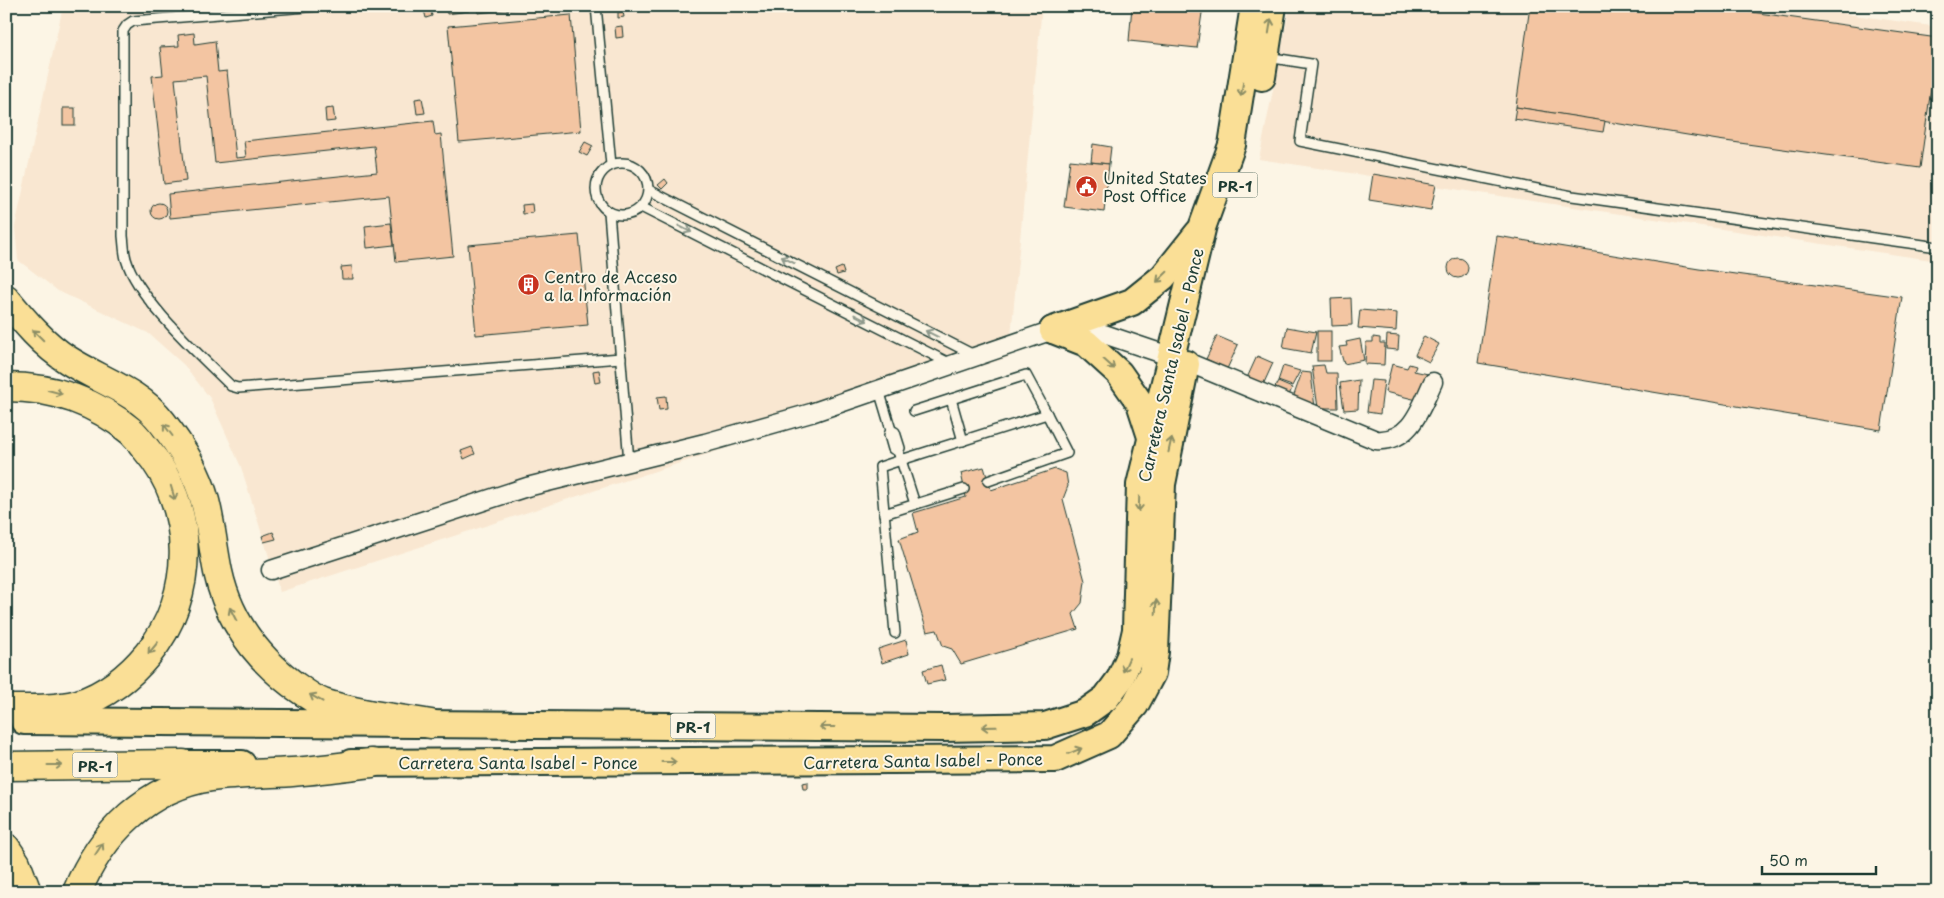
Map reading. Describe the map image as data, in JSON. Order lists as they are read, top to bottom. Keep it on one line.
{"streets":{"highway":["PR-1","Carretera Santa Isabel - Ponce"]},"places":{"public building":["United States Post Office"],"building":["Centro de Acceso a la Información"]},"scale_bar":"50 m"}
